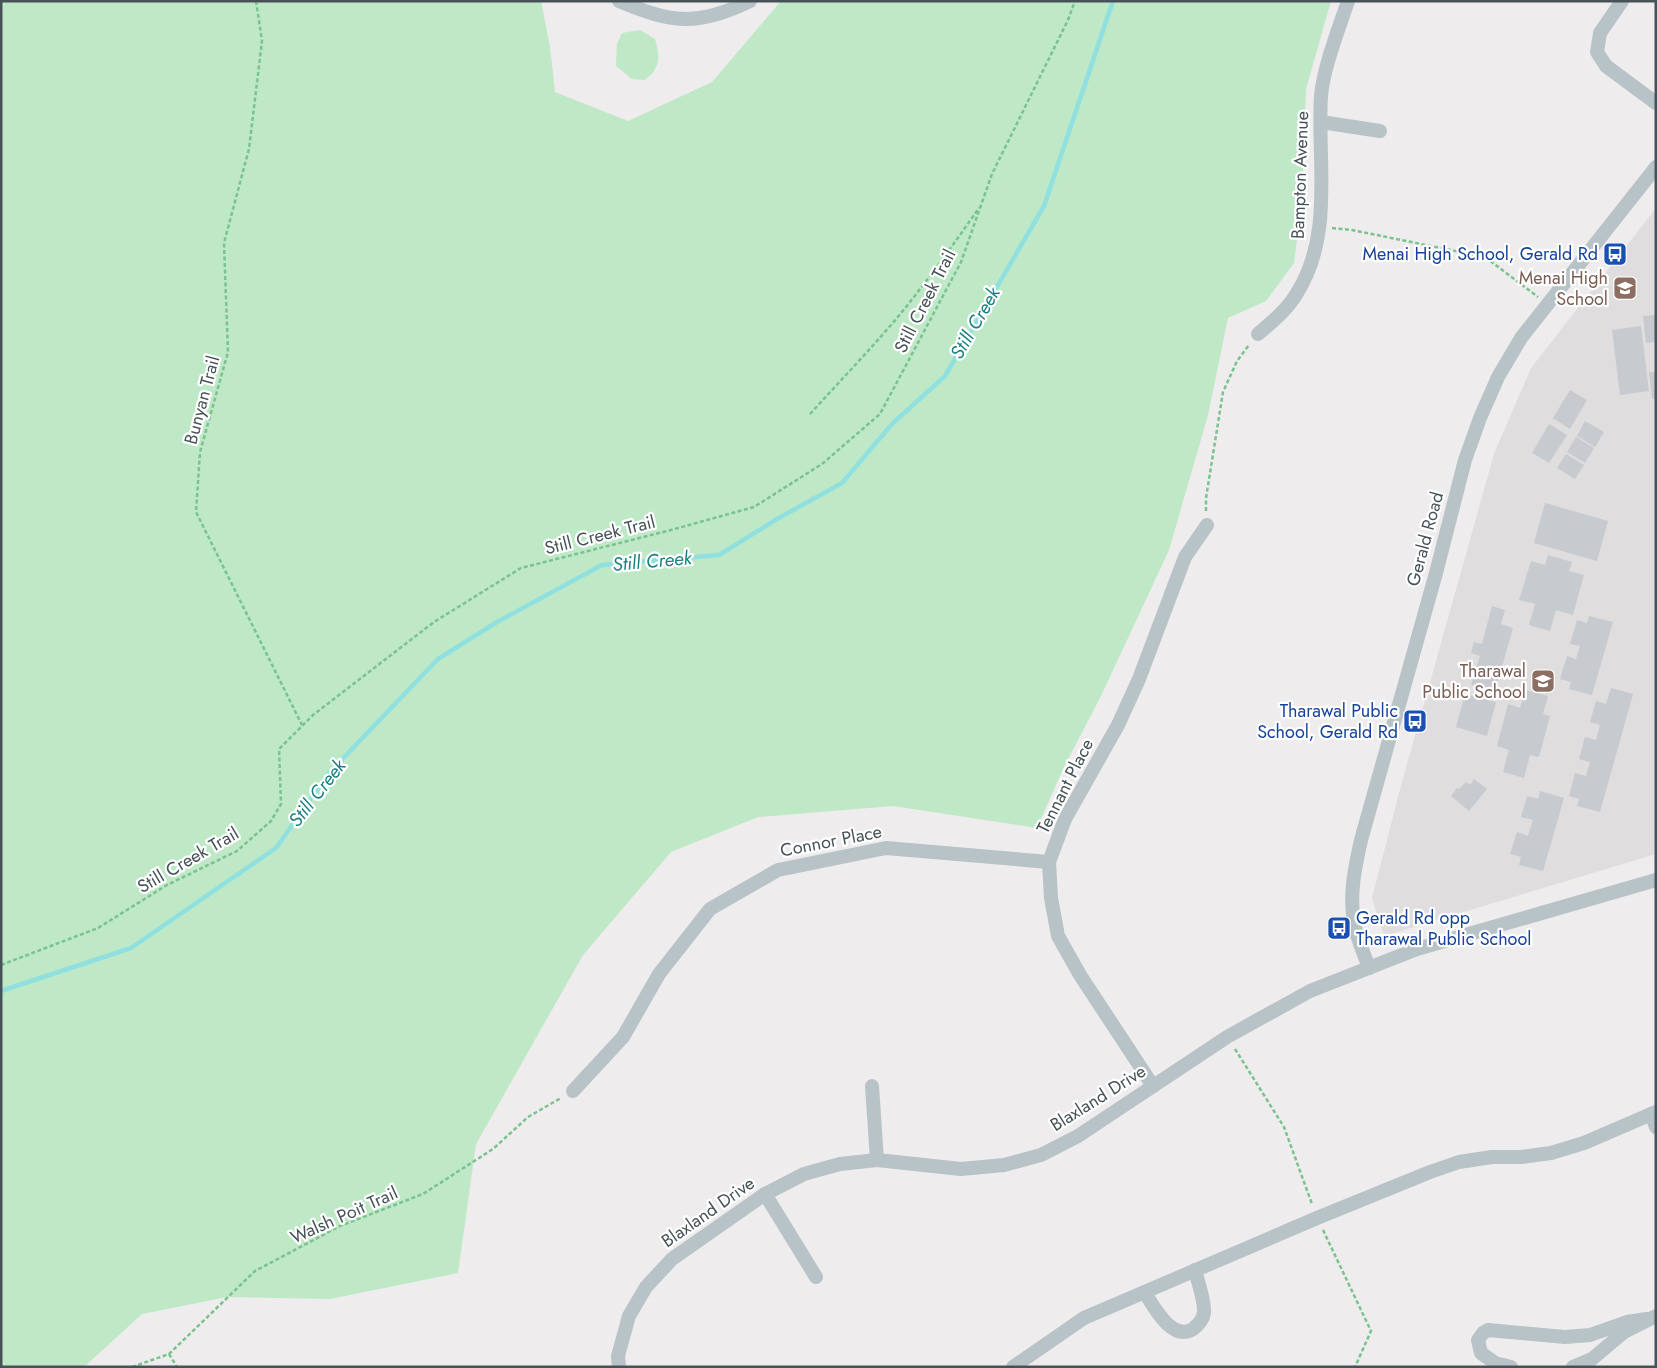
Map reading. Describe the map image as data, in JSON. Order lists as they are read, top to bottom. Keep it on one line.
{"streets":{"street":["Bampton Avenue","Gerald Road","Tennant Place","Connor Place","Blaxland Drive"],"path":["Still Creek Trail","Bunyan Trail","Walsh Poit Trail"]},"crossings":[["Still Creek Trail","Bunyan Trail"],["Gerald Road","Blaxland Drive"],["Tennant Place","Connor Place"],["Tennant Place","Blaxland Drive"],["Connor Place","Walsh Poit Trail"]],"water":["Still Creek"],"places":{"bus stop":["Menai High School, Gerald Rd","Tharawal Public School, Gerald Rd","Gerald Rd opp Tharawal Public School"],"school or university":["Menai High School","Tharawal Public School"]}}
